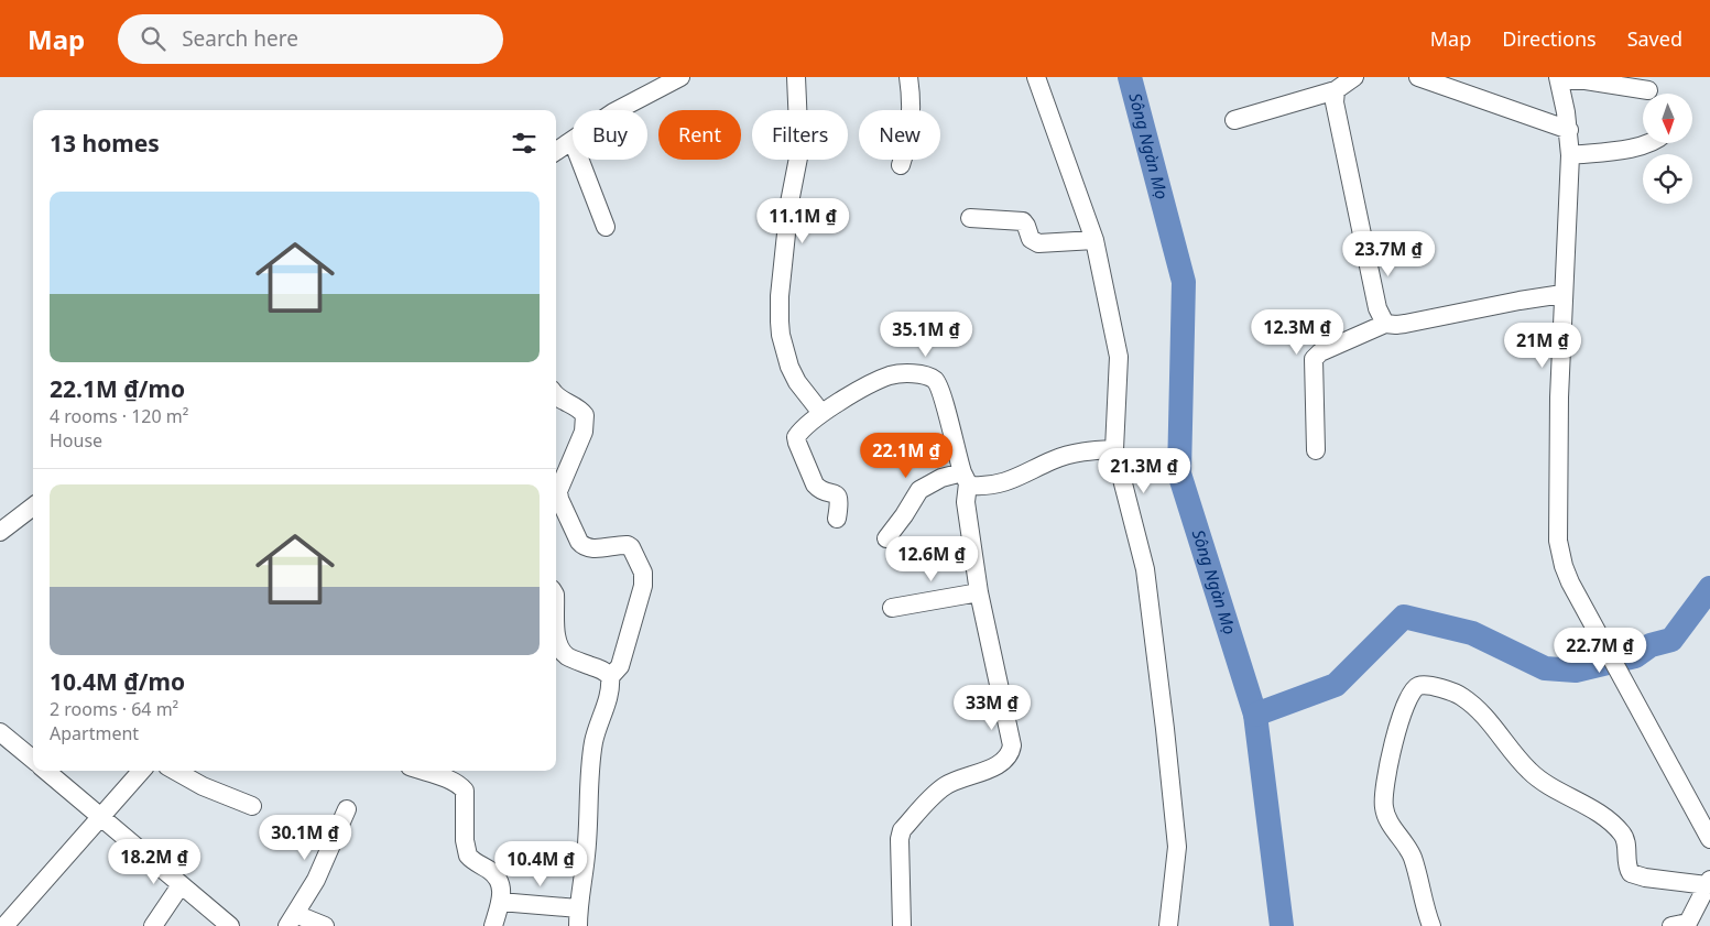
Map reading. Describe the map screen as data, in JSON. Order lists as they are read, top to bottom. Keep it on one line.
{"water":["Sông Ngàn Mọ"],"north":"bottom","page":{"header":"Map","search":"Search here","nav":["Map","Directions","Saved"],"chip":["Buy","Rent","Filters","New"],"heading":"13 homes","list":[{"name":"22.1M ₫/mo","note":"4 rooms · 120 m² · House"},{"name":"10.4M ₫/mo","note":"2 rooms · 64 m² · Apartment"}],"price":["11.1M ₫","23.7M ₫","12.3M ₫","35.1M ₫","21M ₫","22.1M ₫","21.3M ₫","12.6M ₫","22.7M ₫","33M ₫","30.1M ₫","18.2M ₫","10.4M ₫"]}}
